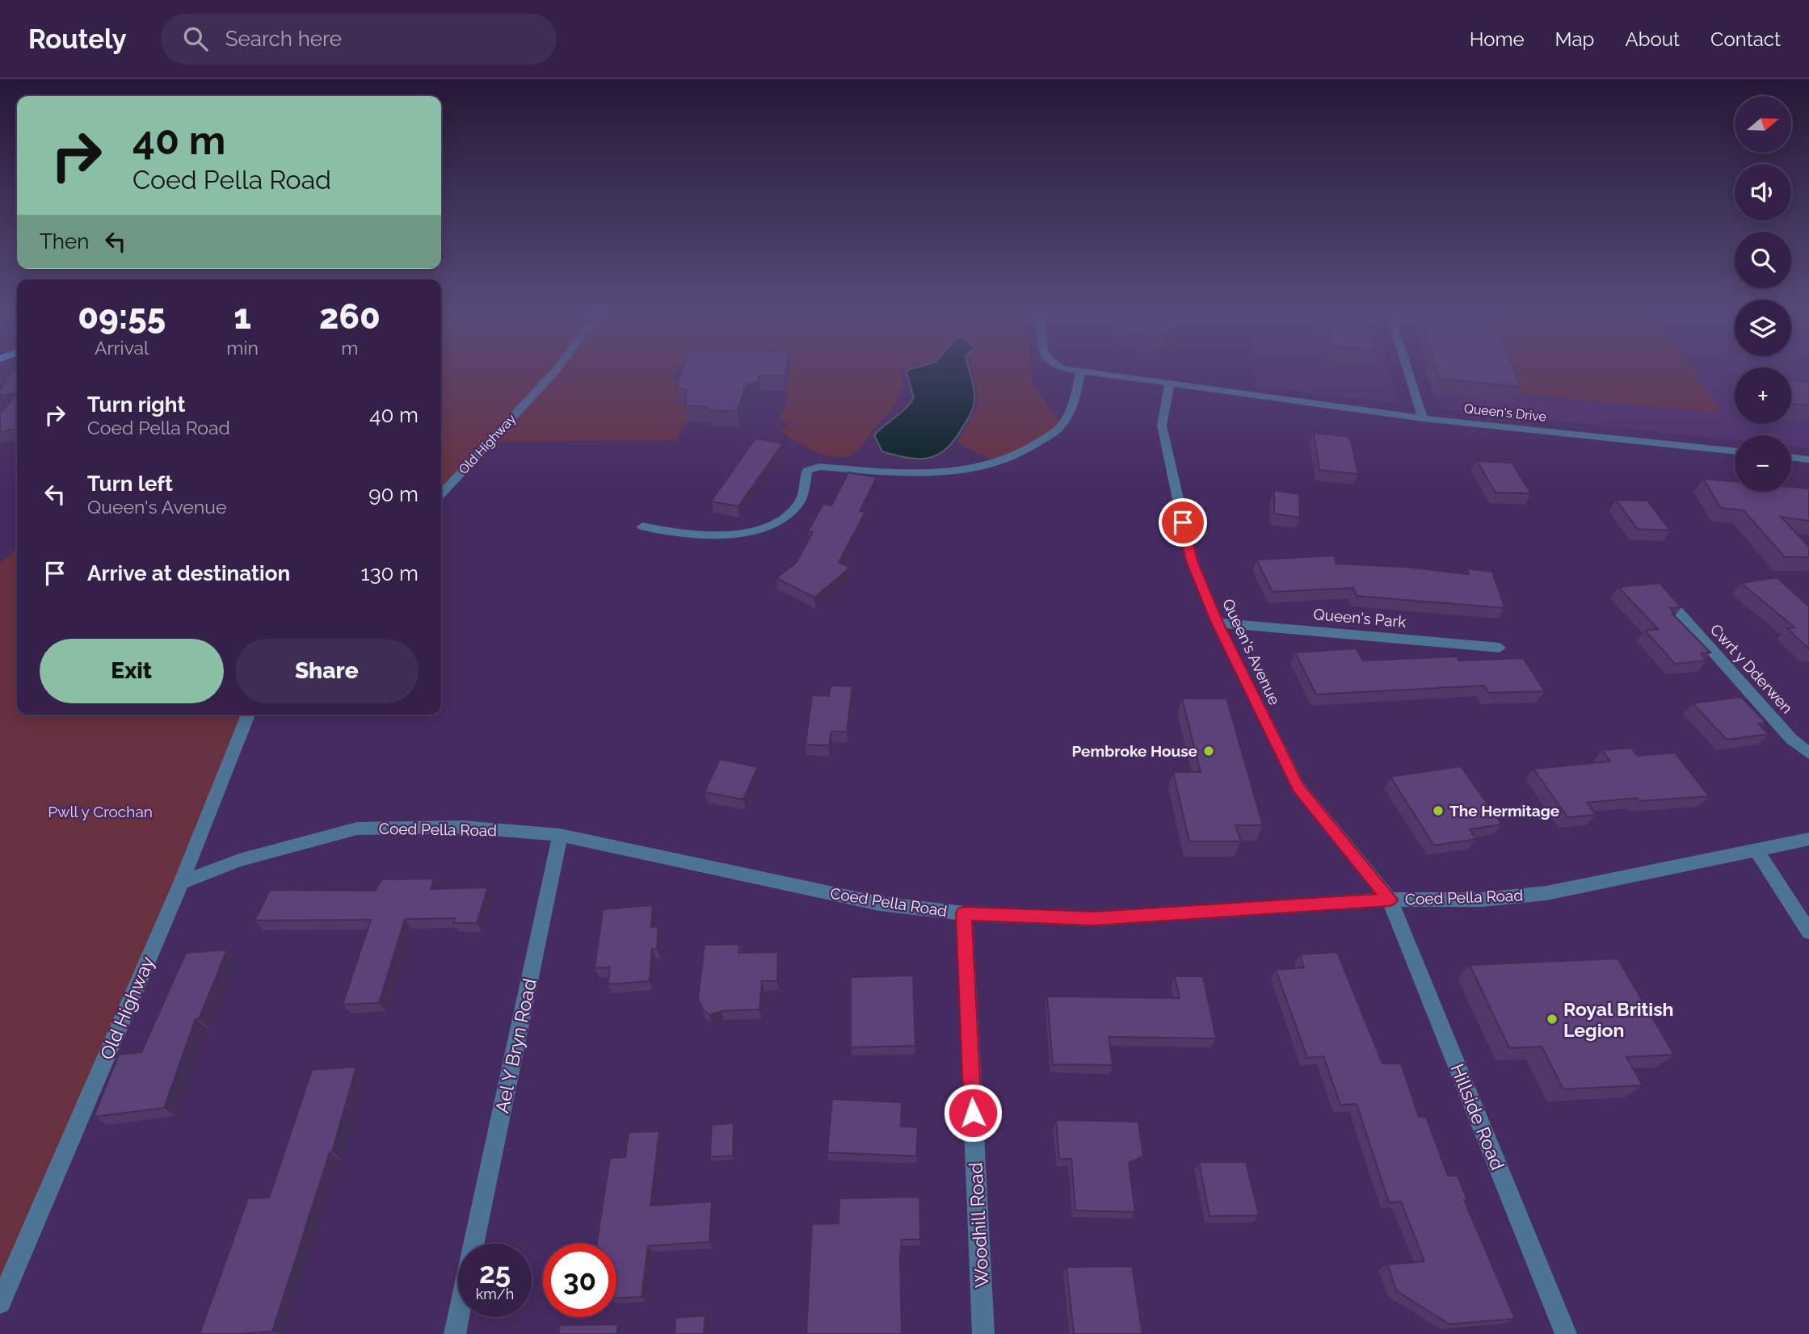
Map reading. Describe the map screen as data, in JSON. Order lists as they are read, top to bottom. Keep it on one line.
{"streets":{"street":["Queen's Drive","Old Highway","Queen's Park","Queen's Avenue","Cwrt y Dderwen","Coed Pella Road","Ael Y Bryn Road","Hillside Road","Woodhill Road"]},"crossings":[["Queen's Drive","Queen's Avenue"],["Old Highway","Coed Pella Road"],["Queen's Park","Queen's Avenue"],["Queen's Avenue","Coed Pella Road"],["Queen's Avenue","Hillside Road"],["Coed Pella Road","Ael Y Bryn Road"],["Coed Pella Road","Hillside Road"],["Coed Pella Road","Woodhill Road"]],"parks":["Pwll y Crochan"],"places":["Pembroke House","The Hermitage","Royal British Legion"],"north":"right","page":{"header":"Routely","search":"Search here","nav":["Home","Map","About","Contact"],"map_buttons":["+","−"],"turn":["40 m","Coed Pella Road"],"then":"Then","eta":["09:55","Arrival","1","min","260","m"],"list":[{"name":"Turn right","note":"Coed Pella Road","value":"40 m"},{"name":"Turn left","note":"Queen's Avenue","value":"90 m"},{"name":"Arrive at destination","value":"130 m"}],"buttons":["Exit","Share"],"speed":"25 km/h","limit":"30"}}
